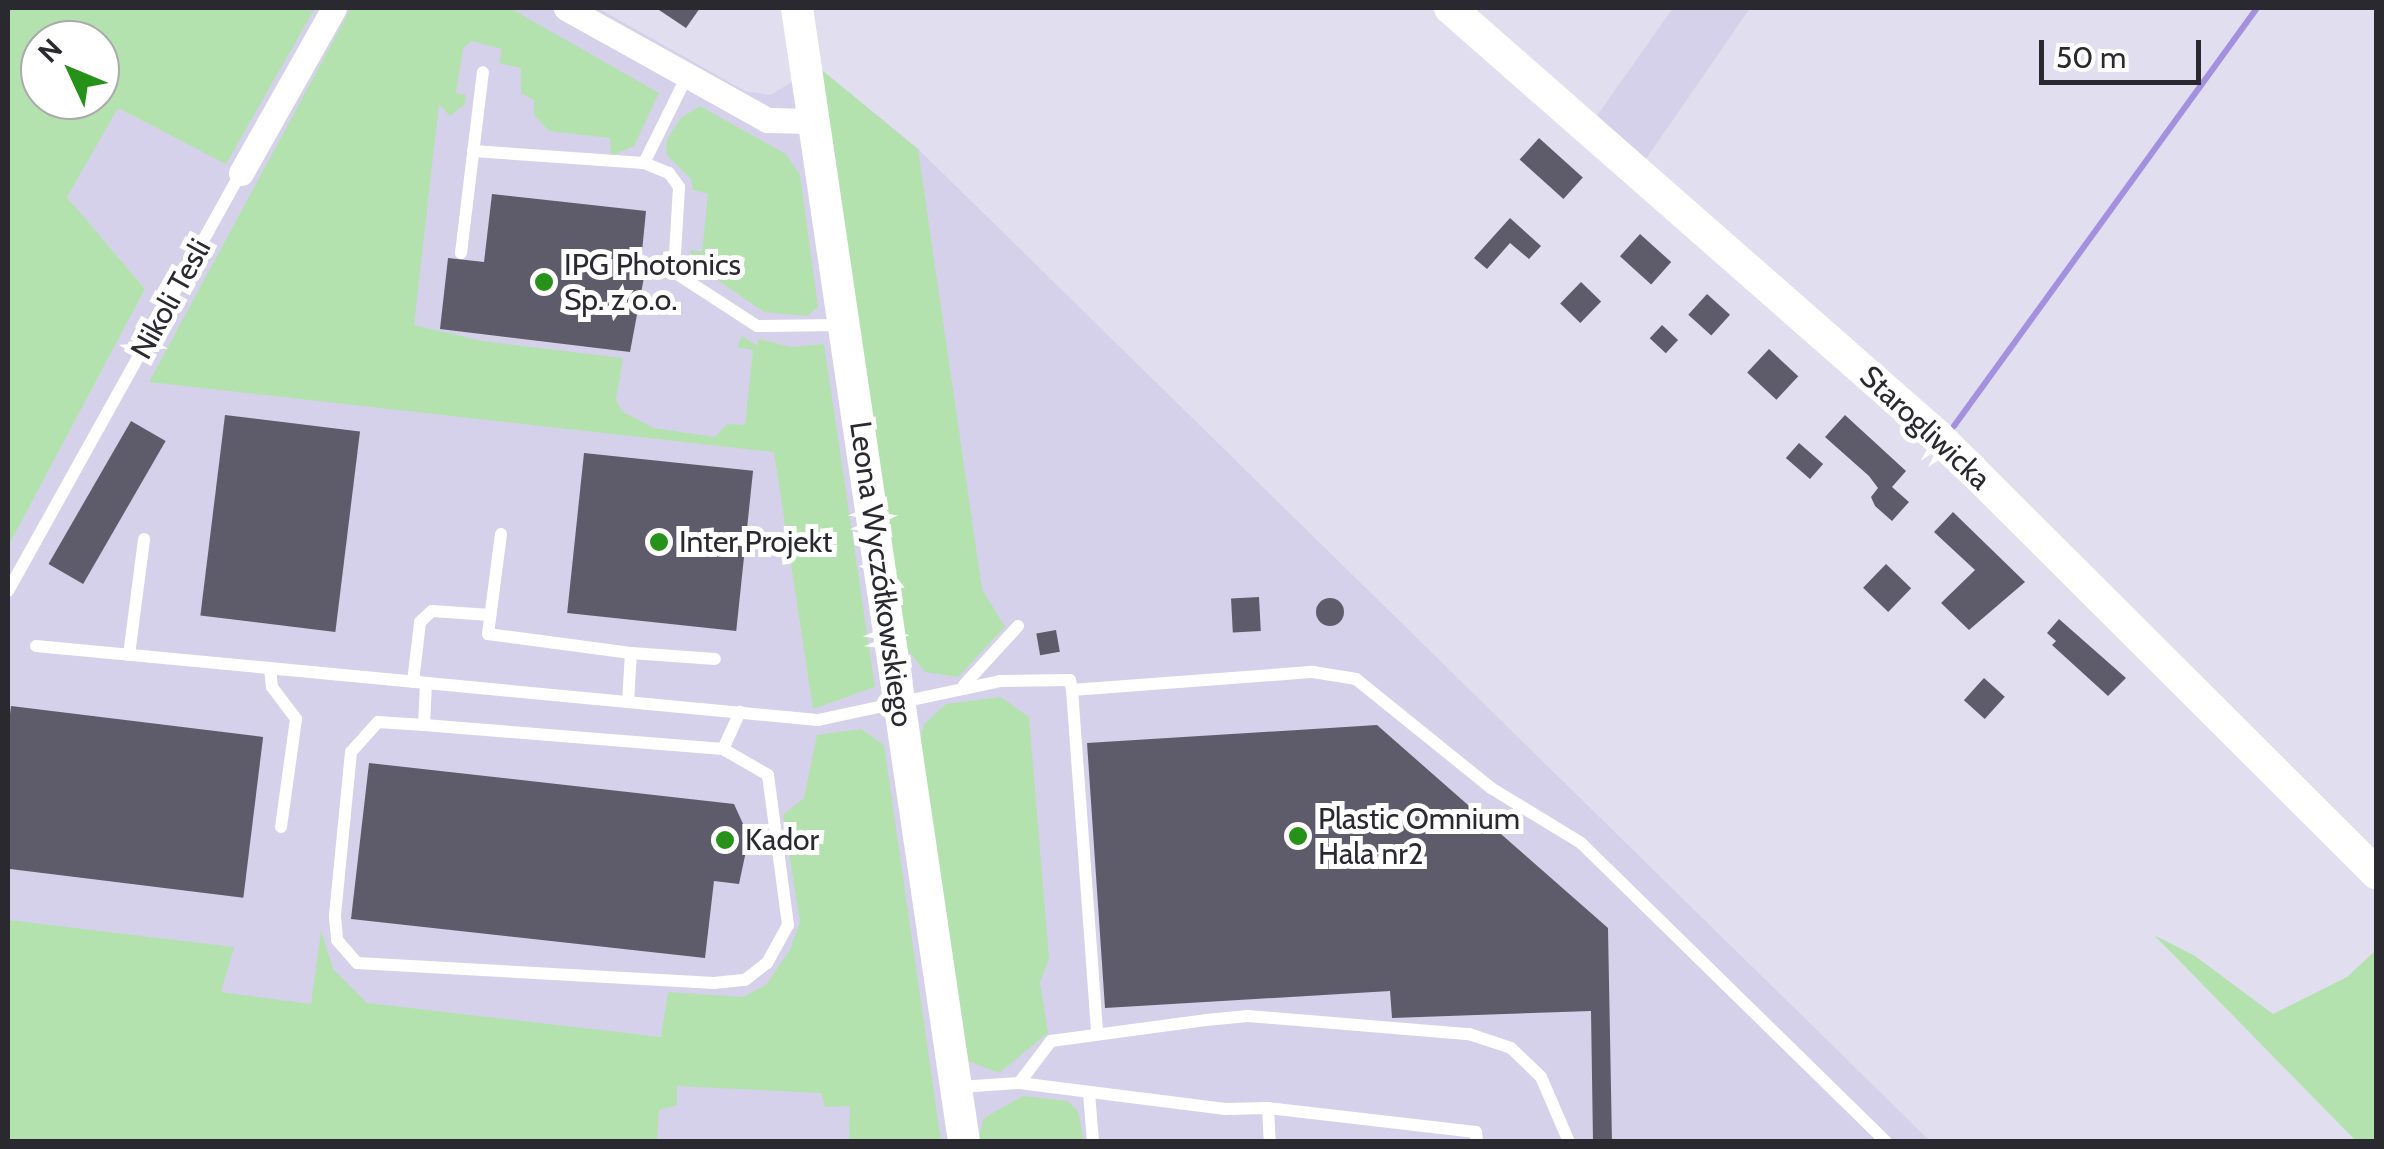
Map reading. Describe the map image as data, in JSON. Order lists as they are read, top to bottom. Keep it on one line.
{"streets":{"street":["Nikoli Tesli","Starogliwicka","Leona Wyczółkowskiego"]},"places":["IPG Photonics Sp. z o.o.","Inter Projekt","Plastic Omnium Hala nr2","Kador"],"scale_bar":"50 m","north":"top left"}
